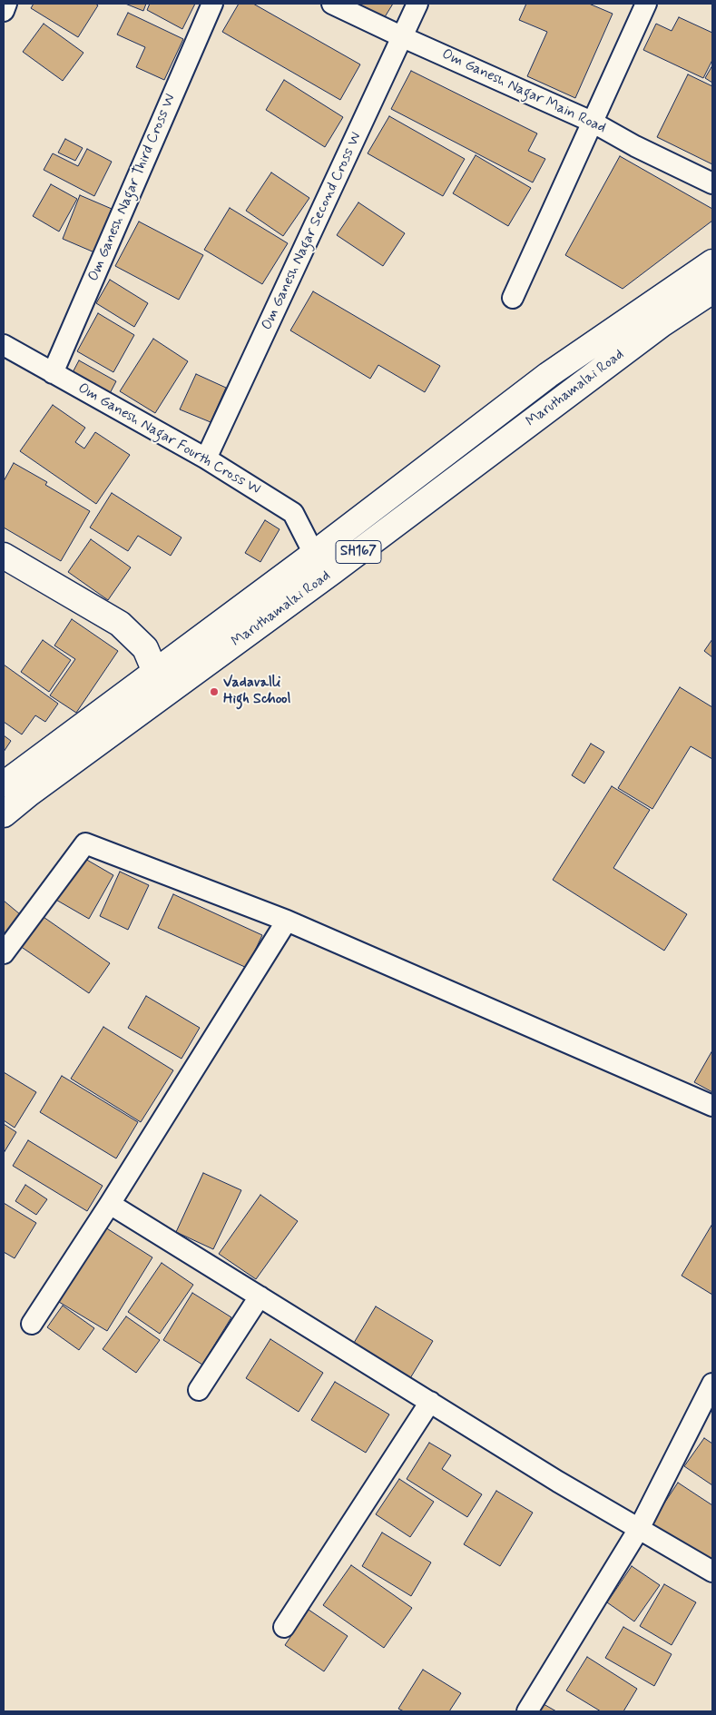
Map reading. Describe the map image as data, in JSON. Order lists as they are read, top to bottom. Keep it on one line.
{"streets":{"main road":["Maruthamalai Road","SH167"],"street":["Om Ganesh Nagar Main Road","Om Ganesh Nagar Third Cross W","Om Ganesh Nagar Second Cross W","Om Ganesh Nagar Fourth Cross W"]},"crossings":[["Om Ganesh Nagar Main Road","Om Ganesh Nagar Second Cross W"],["Om Ganesh Nagar Third Cross W","Om Ganesh Nagar Fourth Cross W"],["Om Ganesh Nagar Second Cross W","Om Ganesh Nagar Fourth Cross W"],["Maruthamalai Road","Om Ganesh Nagar Fourth Cross W"]],"places":["Vadavalli High School"]}
